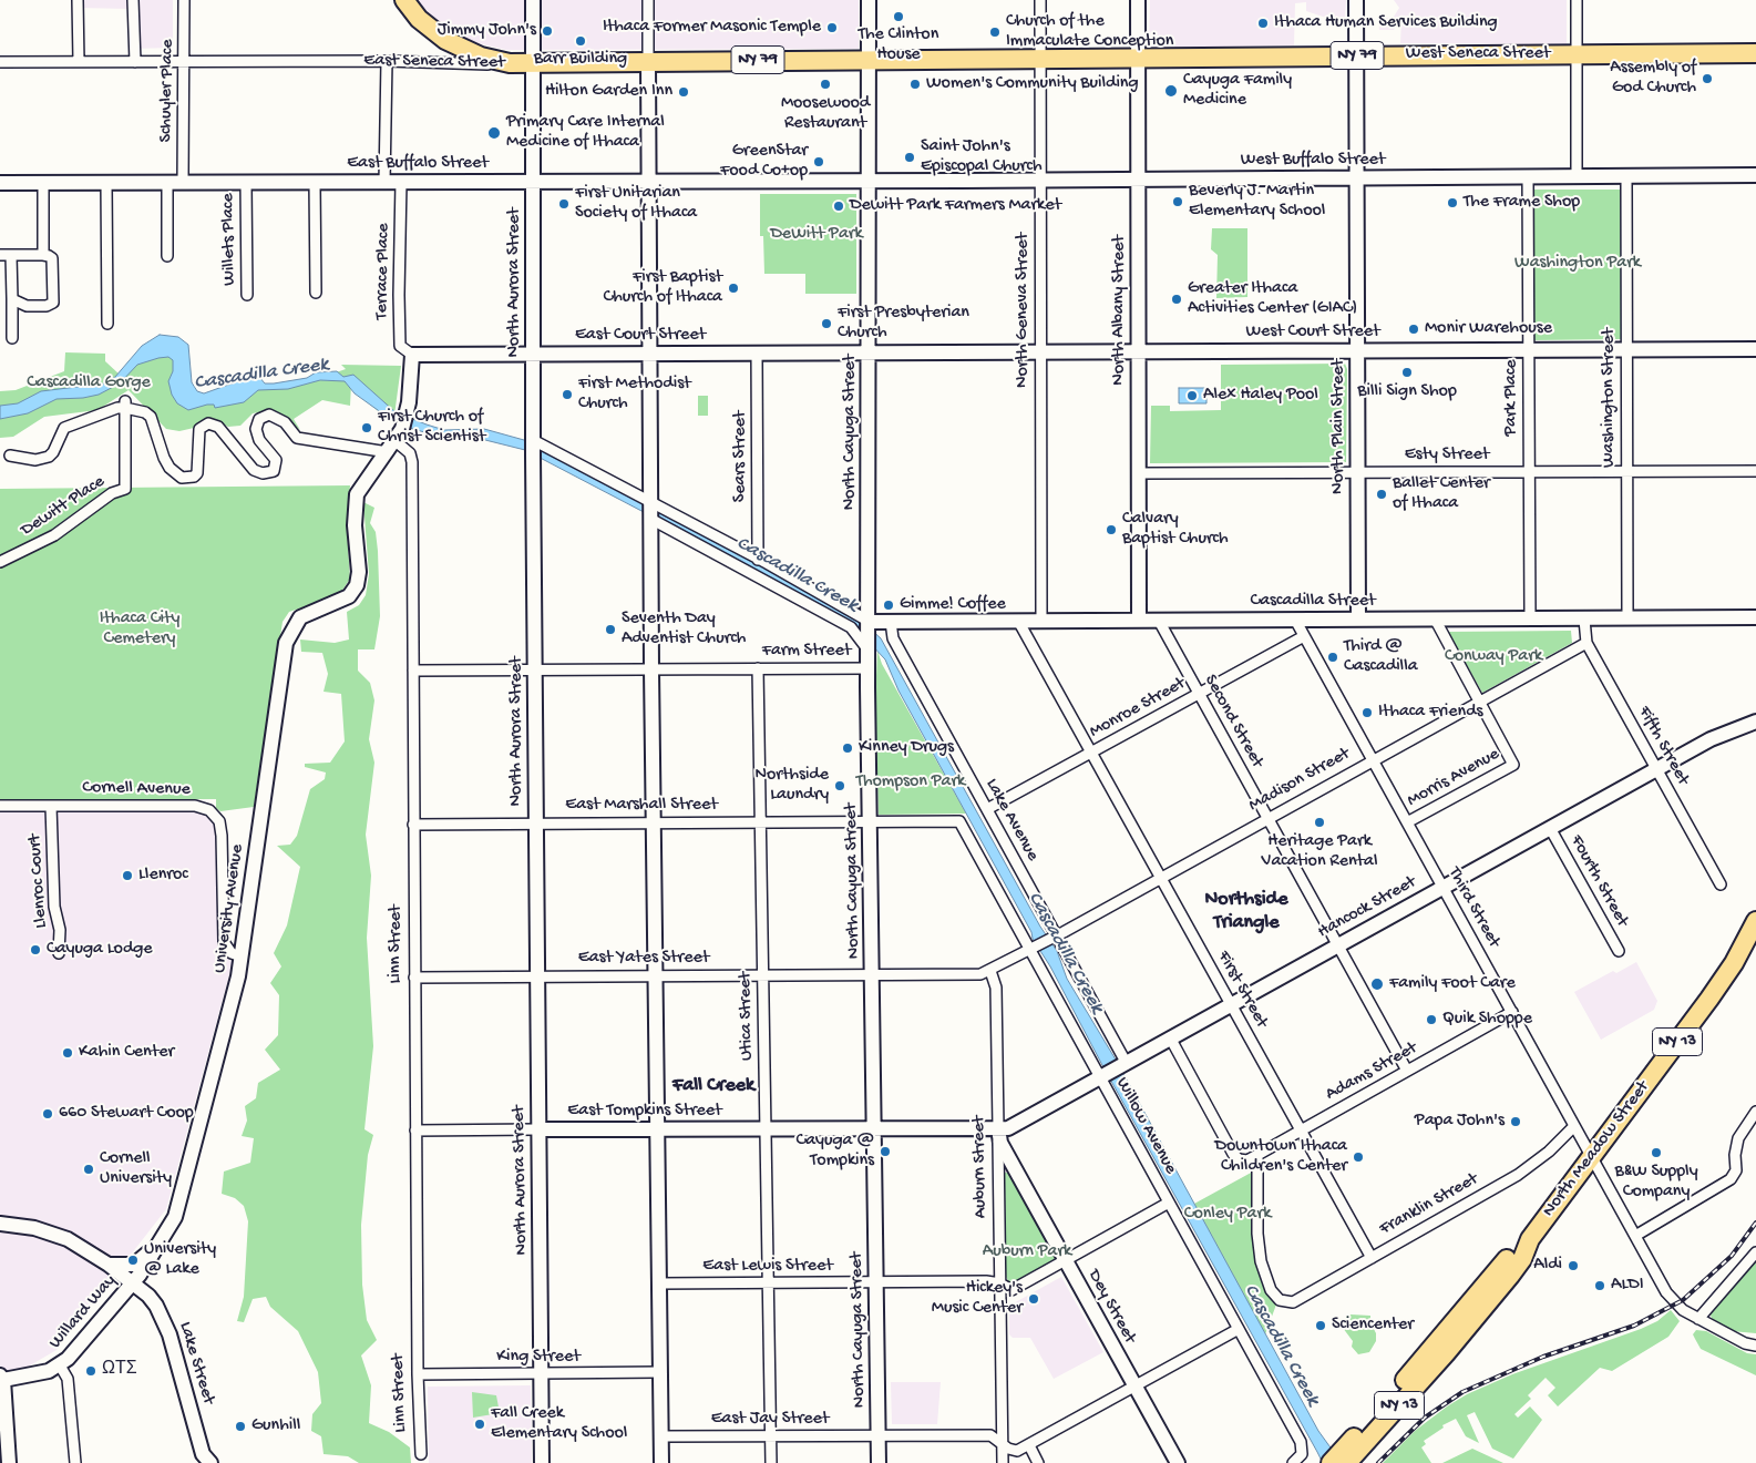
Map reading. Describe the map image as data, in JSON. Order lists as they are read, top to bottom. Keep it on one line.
{"streets":{"highway":["West Seneca Street","NY 79","East Seneca Street","NY 13","North Meadow Street"],"street":["Schuyler Place","West Buffalo Street","East Buffalo Street","Willets Place","Terrace Place","North Aurora Street","North Geneva Street","North Albany Street","West Court Street","East Court Street","Park Place","Washington Street","North Plain Street","North Cayuga Street","Esty Street","Sears Street","Dewitt Place","Cascadilla Street","Farm Street","Monroe Street","Second Street","Fifth Street","Morris Avenue","Madison Street","Cornell Avenue","East Marshall Street","Lake Avenue","Llenroc Court","Fourth Street","Hancock Street","Third Street","University Avenue","Linn Street","East Yates Street","First Street","Utica Street","Adams Street","East Tompkins Street","Willow Avenue","Auburn Street","Franklin Street","East Lewis Street","Dey Street","Willard Way","King Street","Lake Street","East Jay Street"]},"crossings":[["West Seneca Street","East Seneca Street"],["West Seneca Street","North Geneva Street"],["West Seneca Street","North Albany Street"],["West Seneca Street","North Plain Street"],["West Seneca Street","North Cayuga Street"],["NY 79","East Seneca Street"],["East Seneca Street","Schuyler Place"],["East Seneca Street","North Aurora Street"],["East Seneca Street","North Cayuga Street"],["Schuyler Place","East Buffalo Street"],["West Buffalo Street","East Buffalo Street"],["West Buffalo Street","North Geneva Street"],["West Buffalo Street","North Albany Street"],["West Buffalo Street","Park Place"],["West Buffalo Street","Washington Street"],["West Buffalo Street","North Plain Street"],["West Buffalo Street","North Cayuga Street"],["East Buffalo Street","Willets Place"],["East Buffalo Street","Terrace Place"],["East Buffalo Street","North Aurora Street"],["East Buffalo Street","North Cayuga Street"],["Terrace Place","East Court Street"],["North Aurora Street","East Court Street"],["North Aurora Street","Farm Street"],["North Aurora Street","East Marshall Street"],["North Aurora Street","East Yates Street"],["North Aurora Street","East Tompkins Street"],["North Aurora Street","King Street"],["North Geneva Street","West Court Street"],["North Geneva Street","Cascadilla Street"],["North Albany Street","West Court Street"],["North Albany Street","Esty Street"],["North Albany Street","Cascadilla Street"],["West Court Street","East Court Street"],["West Court Street","Park Place"],["West Court Street","Washington Street"],["West Court Street","North Plain Street"],["West Court Street","North Cayuga Street"],["East Court Street","North Cayuga Street"],["East Court Street","Sears Street"],["Park Place","Esty Street"],["Park Place","Cascadilla Street"],["Washington Street","Esty Street"],["Washington Street","Cascadilla Street"],["North Plain Street","Esty Street"],["North Plain Street","Cascadilla Street"],["North Cayuga Street","Cascadilla Street"],["North Cayuga Street","Farm Street"],["North Cayuga Street","East Marshall Street"],["North Cayuga Street","Hancock Street"],["North Cayuga Street","East Yates Street"],["North Cayuga Street","East Tompkins Street"],["North Cayuga Street","East Lewis Street"],["North Cayuga Street","East Jay Street"],["Cascadilla Street","Second Street"],["Cascadilla Street","Fifth Street"],["Cascadilla Street","Lake Avenue"],["Cascadilla Street","Third Street"],["Cascadilla Street","First Street"],["Farm Street","Linn Street"],["Farm Street","Utica Street"],["Monroe Street","Second Street"],["Monroe Street","Lake Avenue"],["Monroe Street","Third Street"],["Monroe Street","First Street"],["Second Street","Madison Street"],["Second Street","Hancock Street"],["Second Street","Adams Street"],["Fifth Street","Madison Street"],["Fifth Street","Hancock Street"],["Morris Avenue","Madison Street"],["Morris Avenue","Third Street"],["Madison Street","Lake Avenue"],["Madison Street","Third Street"],["Madison Street","East Yates Street"],["Madison Street","First Street"],["Madison Street","Willow Avenue"],["Madison Street","Auburn Street"],["Cornell Avenue","Llenroc Court"],["Cornell Avenue","University Avenue"],["East Marshall Street","Linn Street"],["East Marshall Street","Utica Street"],["East Marshall Street","Willow Avenue"],["Lake Avenue","Hancock Street"],["Fourth Street","Hancock Street"],["Hancock Street","Third Street"],["Hancock Street","First Street"],["Hancock Street","East Tompkins Street"],["Hancock Street","Willow Avenue"],["Hancock Street","Auburn Street"],["Hancock Street","Dey Street"],["Third Street","Adams Street"],["Third Street","North Meadow Street"],["Third Street","Franklin Street"],["University Avenue","Linn Street"],["University Avenue","Willard Way"],["University Avenue","Lake Street"],["Linn Street","East Yates Street"],["Linn Street","East Tompkins Street"],["Linn Street","King Street"],["East Yates Street","Utica Street"],["East Yates Street","Auburn Street"],["First Street","Adams Street"],["First Street","Franklin Street"],["Utica Street","East Tompkins Street"],["Utica Street","East Lewis Street"],["Utica Street","East Jay Street"],["Adams Street","Franklin Street"],["Auburn Street","East Lewis Street"],["Auburn Street","Dey Street"],["Auburn Street","East Jay Street"],["Willard Way","Lake Street"]],"districts":["Northside Triangle","Fall Creek"],"water":["Cascadilla Creek"],"parks":["DeWitt Park","Washington Park","Cascadilla Gorge","Ithaca City Cemetery","Conway Park","Thompson Park","Conley Park","Auburn Park"],"places":["The Clinton House","Ithaca Human Services Building","Ithaca Former Masonic Temple","Jimmy John's","Church of the Immaculate Conception","Barr Building","Assembly of God Church","Moosewood Restaurant","Women's Community Building","Cayuga Family Medicine","Hilton Garden Inn","Primary Care Internal Medicine of Ithaca","Saint John's Episcopal Church","GreenStar Food Co+op","Beverly J. Martin Elementary School","The Frame Shop","First Unitarian Society of Ithaca","Dewitt Park Farmers Market","First Baptist Church of Ithaca","Greater Ithaca Activities Center (GIAC)","First Presbyterian Church","Monir Warehouse","Billi Sign Shop","First Methodist Church","Alex Haley Pool","First Church of Christ Scientist","Ballet Center of Ithaca","Calvary Baptist Church","Gimme! Coffee","Seventh Day Adventist Church","Third @ Cascadilla","Ithaca Friends","Kinney Drugs","Northside Laundry","Heritage Park Vacation Rental","Llenroc","Cayuga Lodge","Family Foot Care","Quik Shoppe","Kahin Center","660 Stewart Coop","Papa John's","Cayuga @ Tompkins","B&W Supply Company","Downtown Ithaca Children's Center","Cornell University","University @ Lake","Aldi","ALDI","Hickey's Music Center","Sciencenter","ΩΤΣ","Fall Creek Elementary School","Gunhill"]}
